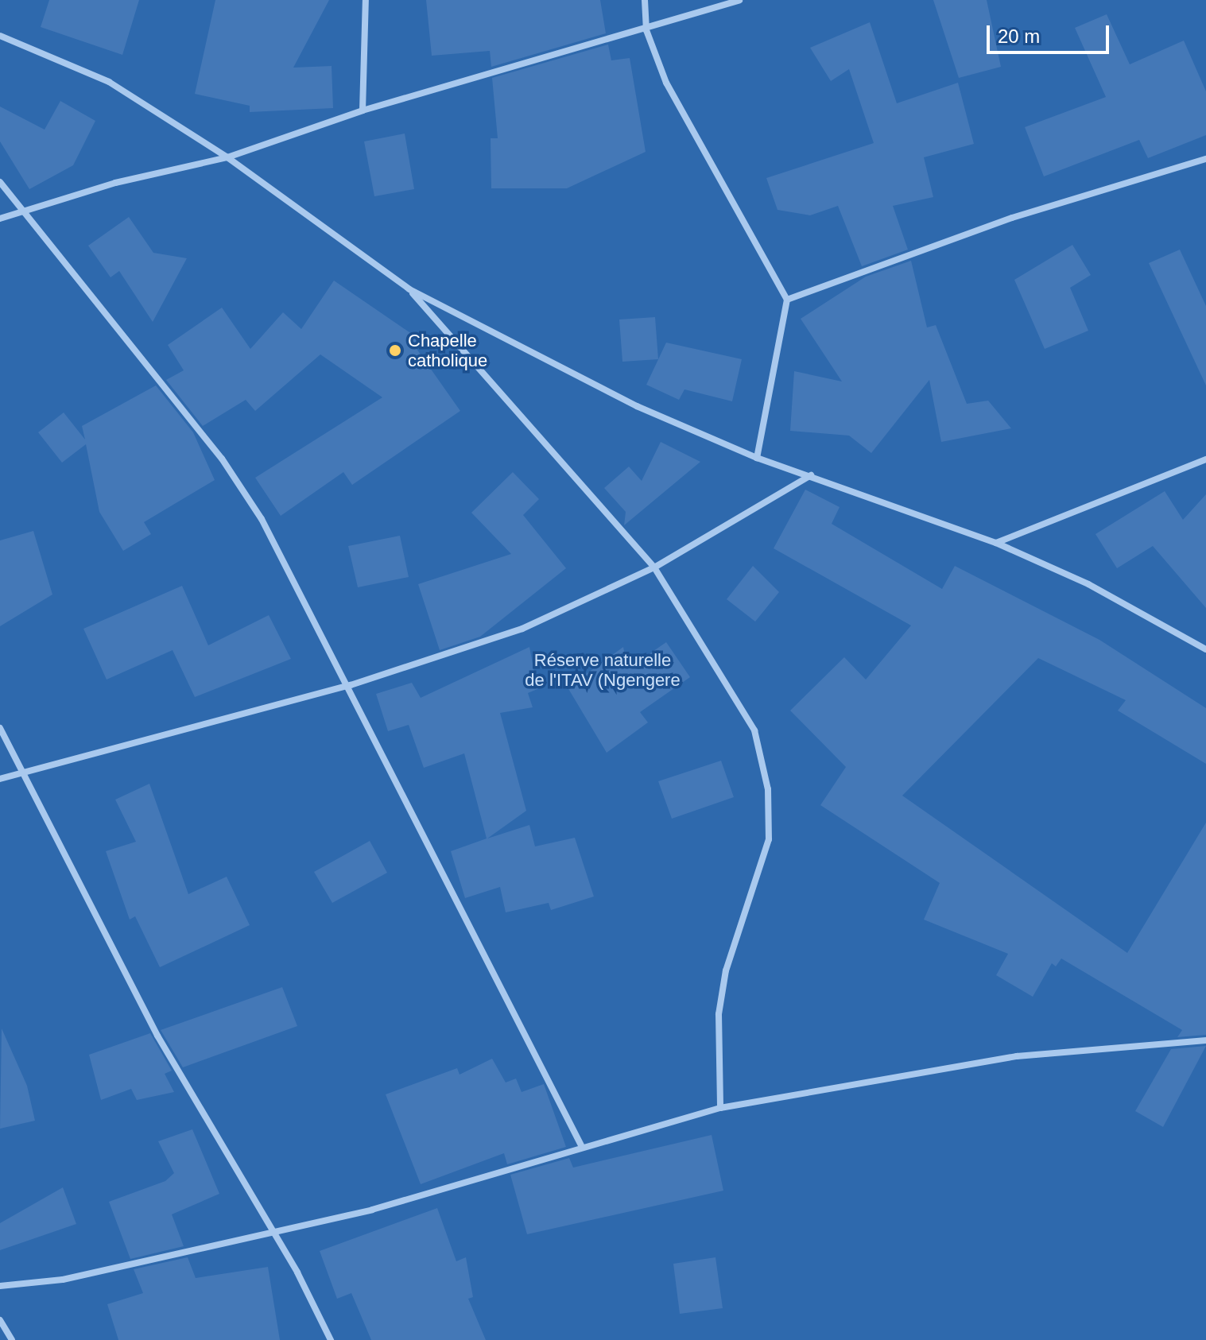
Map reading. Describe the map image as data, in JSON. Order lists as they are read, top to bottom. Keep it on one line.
{"parks":["Réserve naturelle de l'ITAV (Ngengere"],"places":["Chapelle catholique"],"scale_bar":"20 m"}
